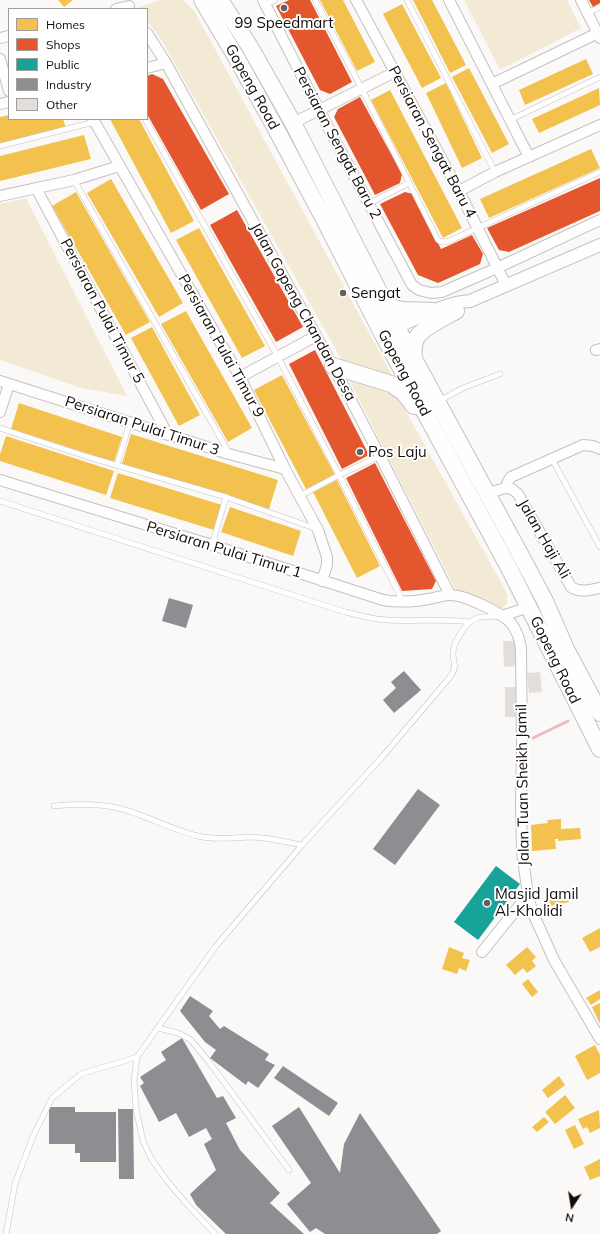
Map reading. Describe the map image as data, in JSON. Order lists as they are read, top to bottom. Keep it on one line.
{"streets":{"highway":["Gopeng Road"],"street":["Persiaran Sengat Baru 4","Persiaran Sengat Baru 2","Persiaran Pulai Timur 5","Jalan Gopeng Chandan Desa","Persiaran Pulai Timur 9","Persiaran Pulai Timur 3","Jalan Haji Ali","Persiaran Pulai Timur 1","Jalan Tuan Sheikh Jamil"]},"crossings":[["Gopeng Road","Jalan Haji Ali"],["Persiaran Sengat Baru 4","Persiaran Sengat Baru 2"],["Persiaran Pulai Timur 5","Persiaran Pulai Timur 3"],["Jalan Gopeng Chandan Desa","Persiaran Pulai Timur 1"],["Jalan Gopeng Chandan Desa","Jalan Tuan Sheikh Jamil"],["Persiaran Pulai Timur 9","Persiaran Pulai Timur 3"],["Persiaran Pulai Timur 9","Persiaran Pulai Timur 1"],["Persiaran Pulai Timur 1","Jalan Tuan Sheikh Jamil"]],"places":["99 Speedmart","Sengat","Pos Laju","Masjid Jamil Al-Kholidi"],"legend":["Homes","Shops","Public","Industry","Other"],"north":"bottom"}
